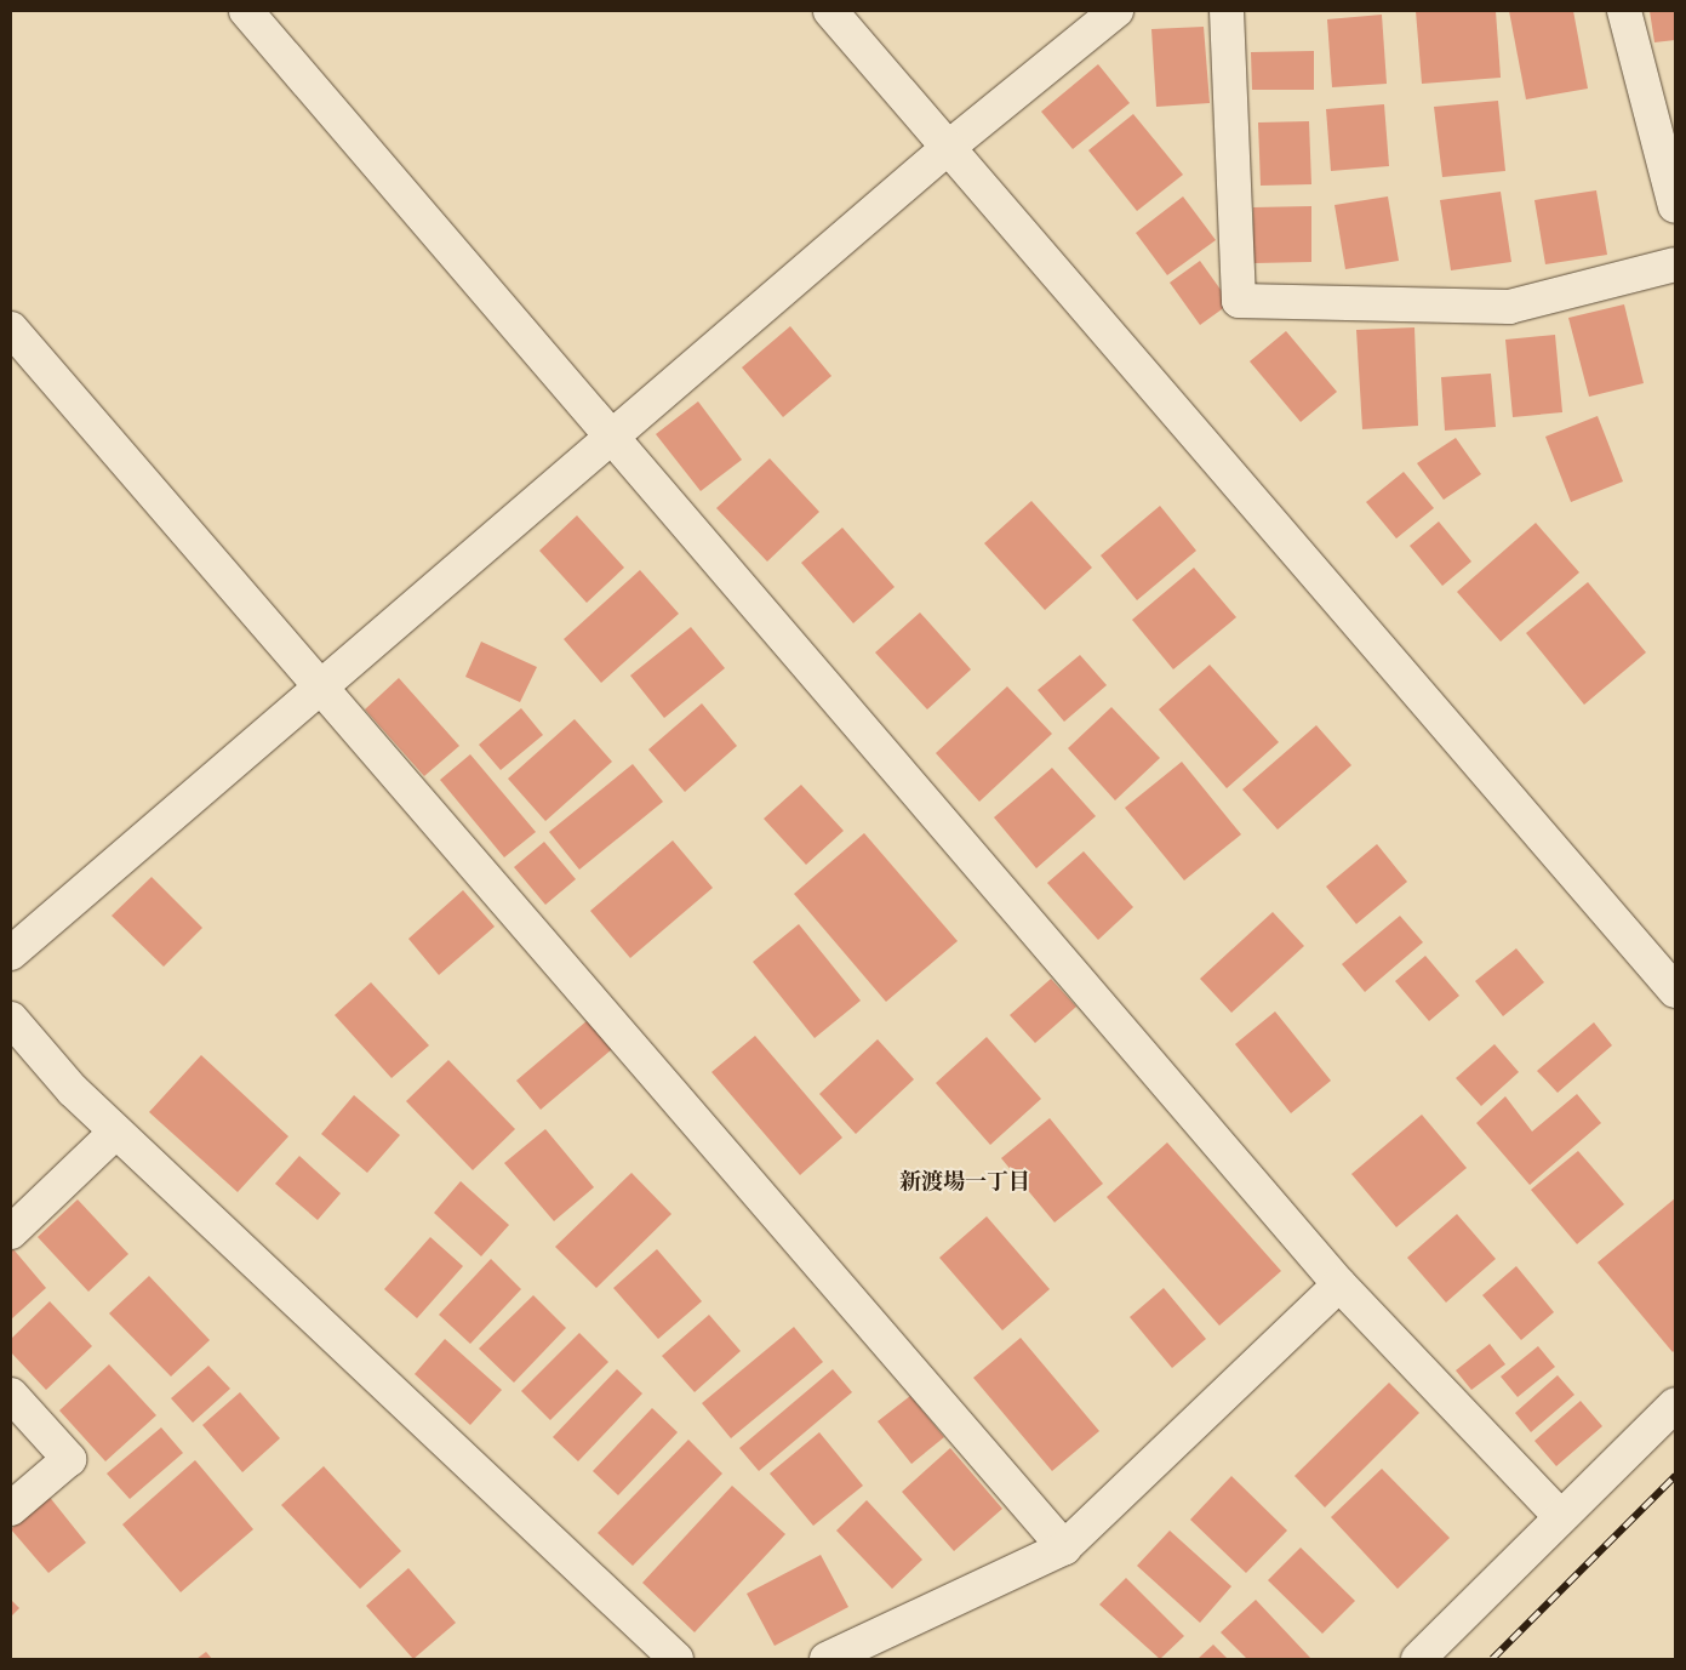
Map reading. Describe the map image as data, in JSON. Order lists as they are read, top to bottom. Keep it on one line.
{"districts":["新渡場一丁目"]}
